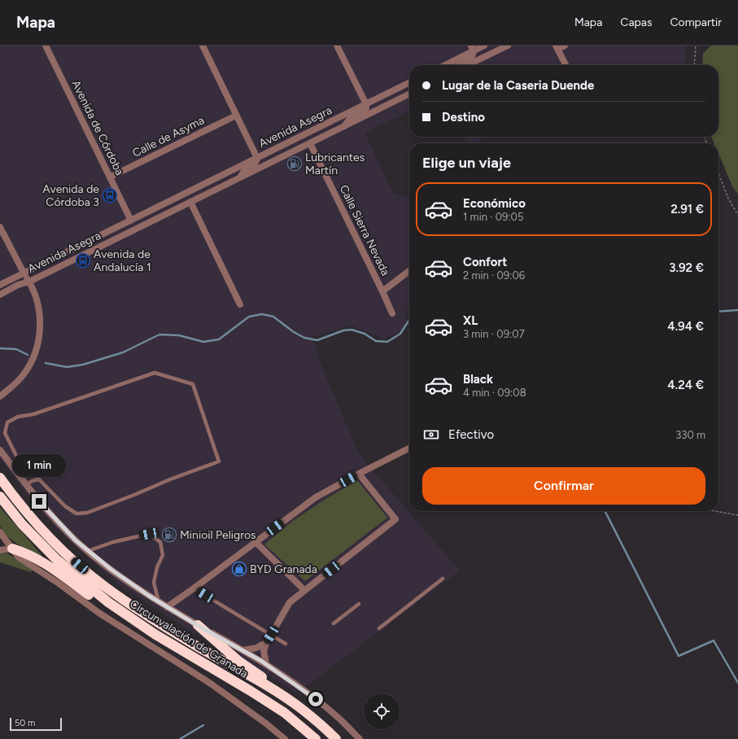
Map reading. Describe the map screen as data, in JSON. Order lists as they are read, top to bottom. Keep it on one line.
{"streets":{"highway":["Circunvalación de Granada"],"street":["Avenida Asegra","Avenida de Córdoba","Calle de Asyma","Calle Sierra Nevada"]},"crossings":[["Avenida Asegra","Avenida de Córdoba"],["Avenida Asegra","Calle Sierra Nevada"],["Avenida de Córdoba","Calle de Asyma"]],"places":{"fuel station":["Lubricantes Martín","Minioil Peligros"],"bus stop":["Avenida de Córdoba 3","Avenida de Andalucía 1"],"shop":["BYD Granada"]},"scale_bar":"50 m","page":{"header":"Mapa","nav":["Mapa","Capas","Compartir"],"banner":["Lugar de la Caseria Duende","Destino"],"heading":"Elige un viaje","list":[{"name":"Económico","note":"1 min · 09:05","value":"2.91 €"},{"name":"Confort","note":"2 min · 09:06","value":"3.92 €"},{"name":"XL","note":"3 min · 09:07","value":"4.94 €"},{"name":"Black","note":"4 min · 09:08","value":"4.24 €"}],"pay":["Efectivo","330 m"],"bubble":"1 min","buttons":"Confirmar","scale":"50 m"}}
